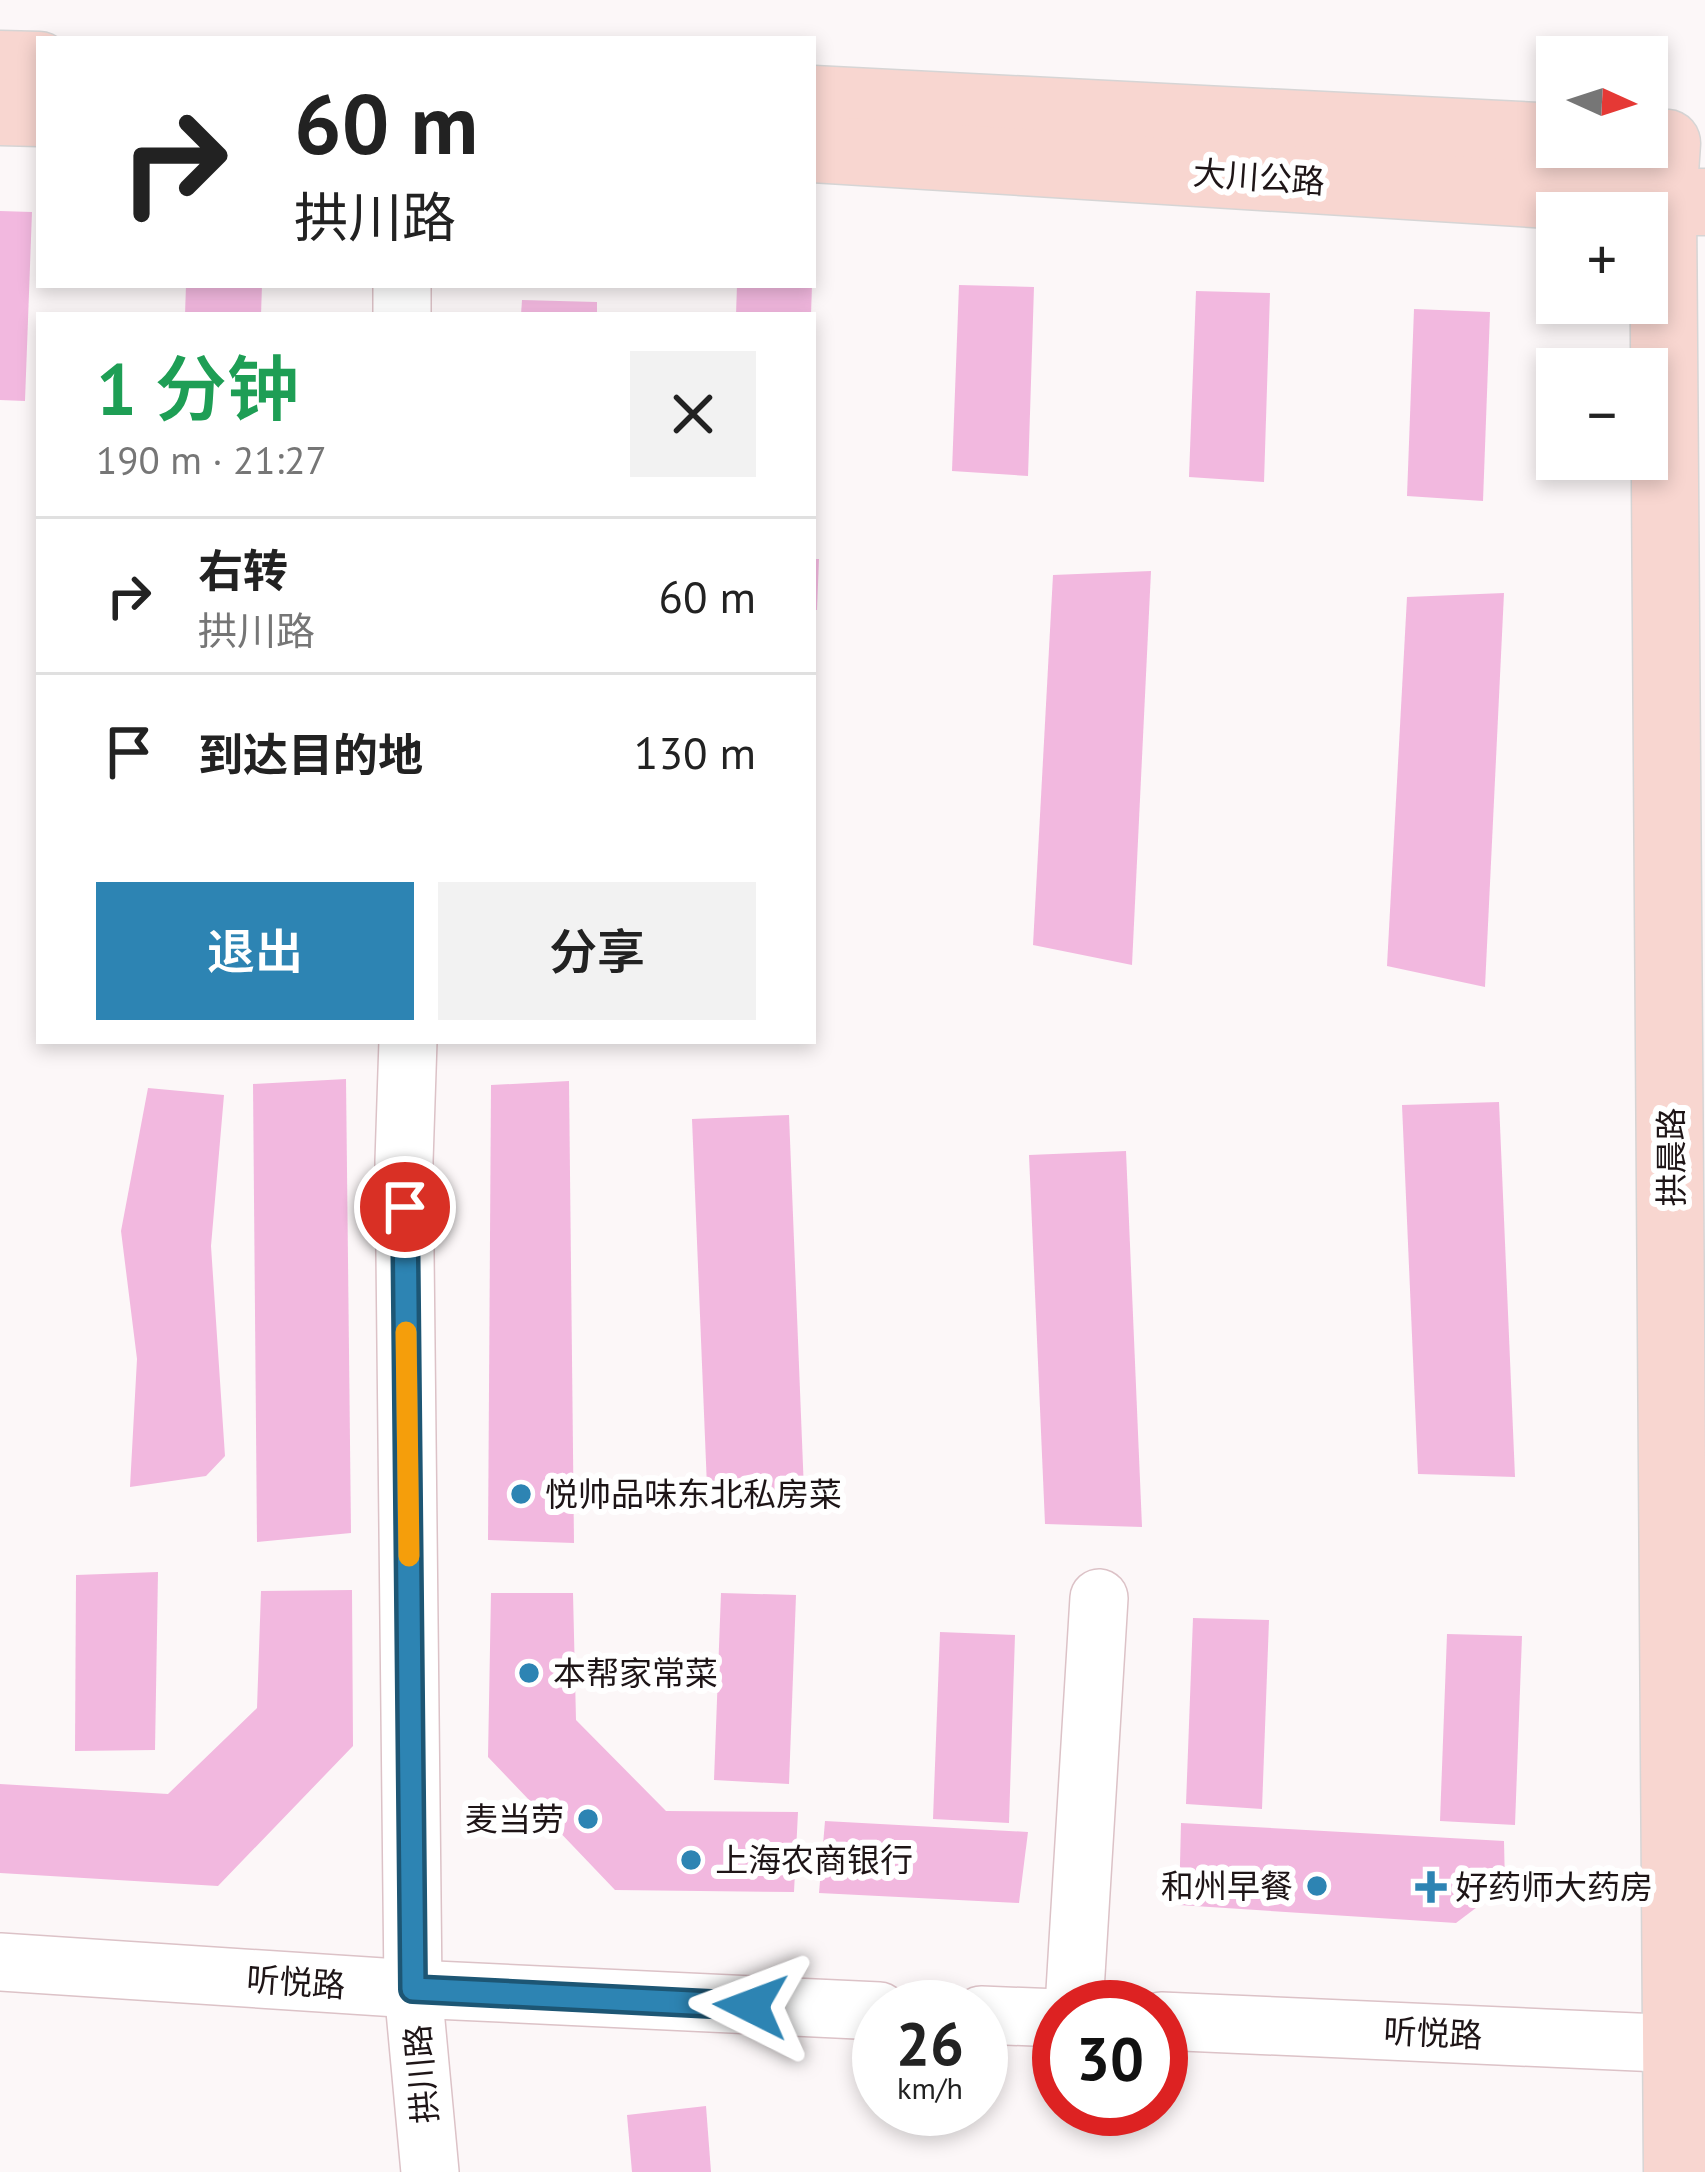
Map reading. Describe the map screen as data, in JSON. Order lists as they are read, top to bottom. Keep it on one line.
{"streets":{"main road":["大川公路","拱晨路"],"street":["听悦路","拱川路"]},"crossings":[["大川公路","拱晨路"],["拱晨路","听悦路"],["听悦路","拱川路"]],"places":{"other":["悦帅品味东北私房菜","本帮家常菜","麦当劳","上海农商银行","和州早餐"],"health":["好药师大药房"]},"north":"right","page":{"map_buttons":["+","−"],"turn":["60 m","拱川路"],"heading":["1 分钟","190 m · 21:27"],"list":[{"name":"右转","note":"拱川路","value":"60 m"},{"name":"到达目的地","value":"130 m"}],"buttons":["退出","分享"],"speed":"26 km/h","limit":"30"}}
